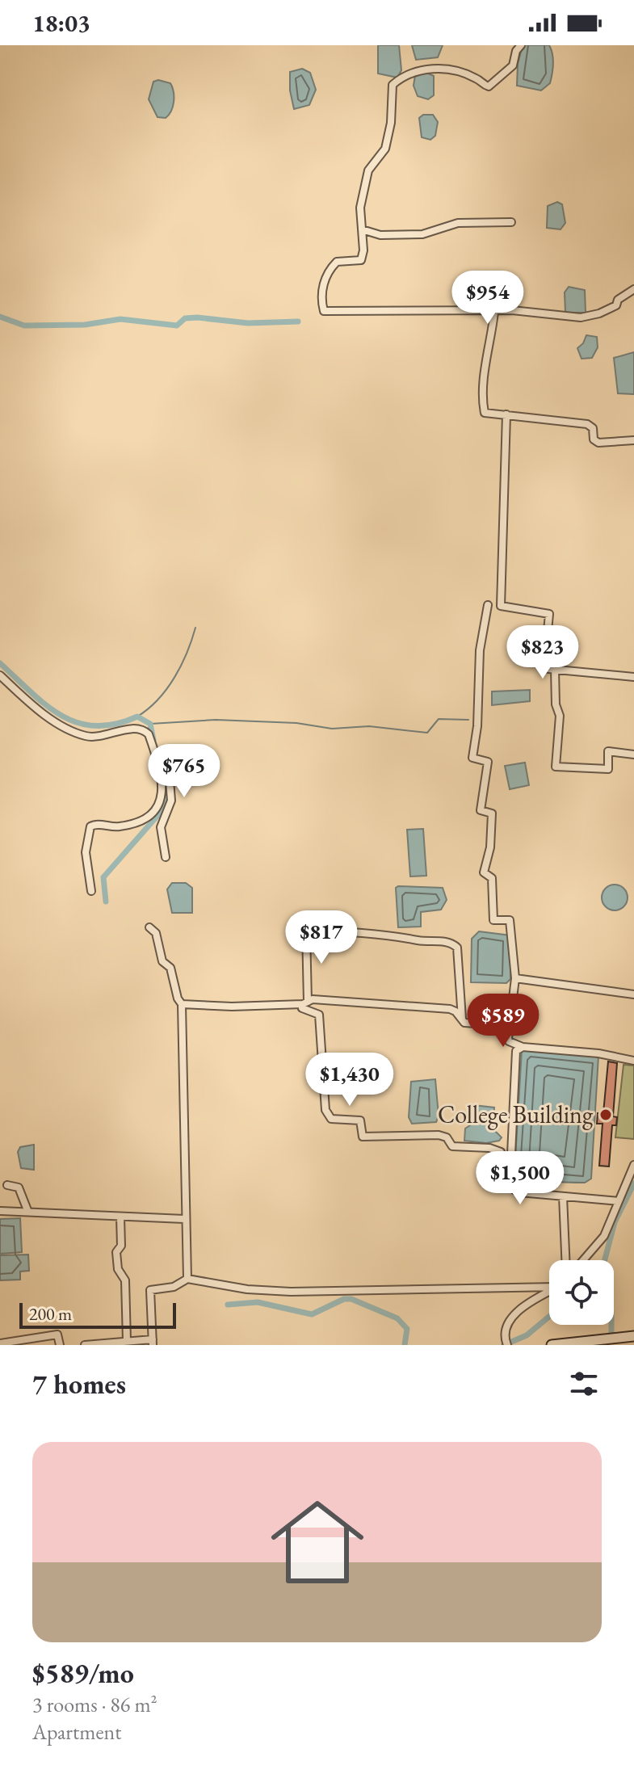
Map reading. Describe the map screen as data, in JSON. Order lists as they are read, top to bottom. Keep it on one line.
{"places":["College Building"],"scale_bar":"200 m","page":{"status":"18:03","price":["$954","$823","$765","$817","$589","$1,430","$1,500"],"scale":"200 m","heading":"7 homes","list":[{"name":"$589/mo","note":"3 rooms · 86 m² · Apartment"}]}}
